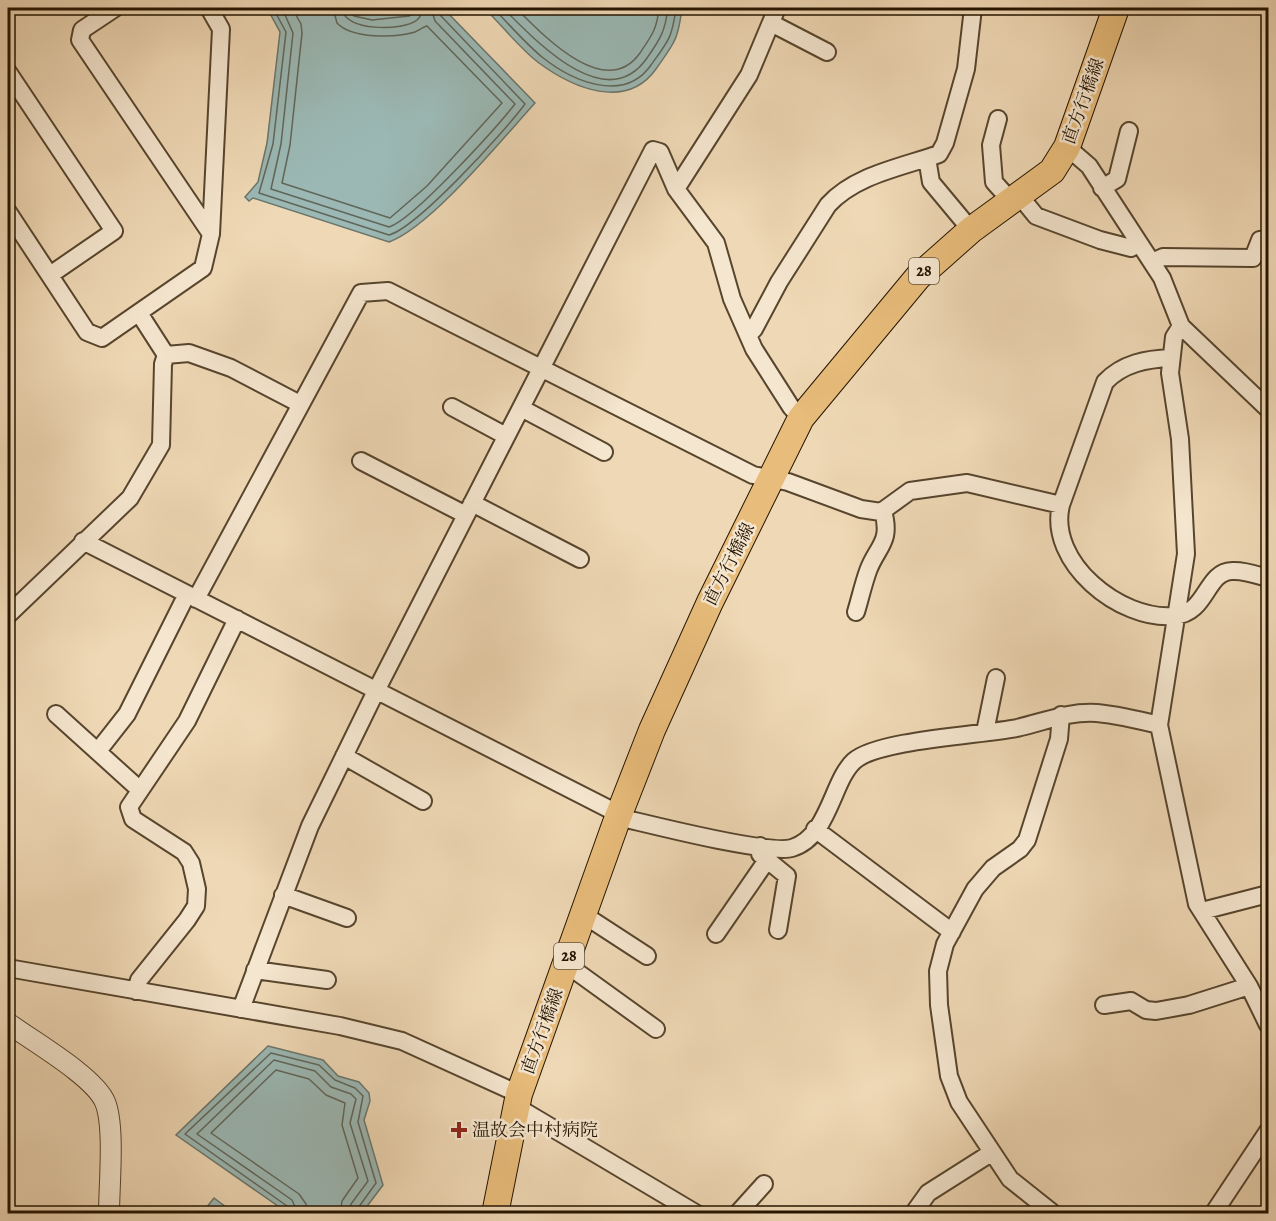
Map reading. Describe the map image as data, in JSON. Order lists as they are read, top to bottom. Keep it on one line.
{"streets":{"main road":["直方行橋線","28"]},"places":{"health":["温故会中村病院"]}}
